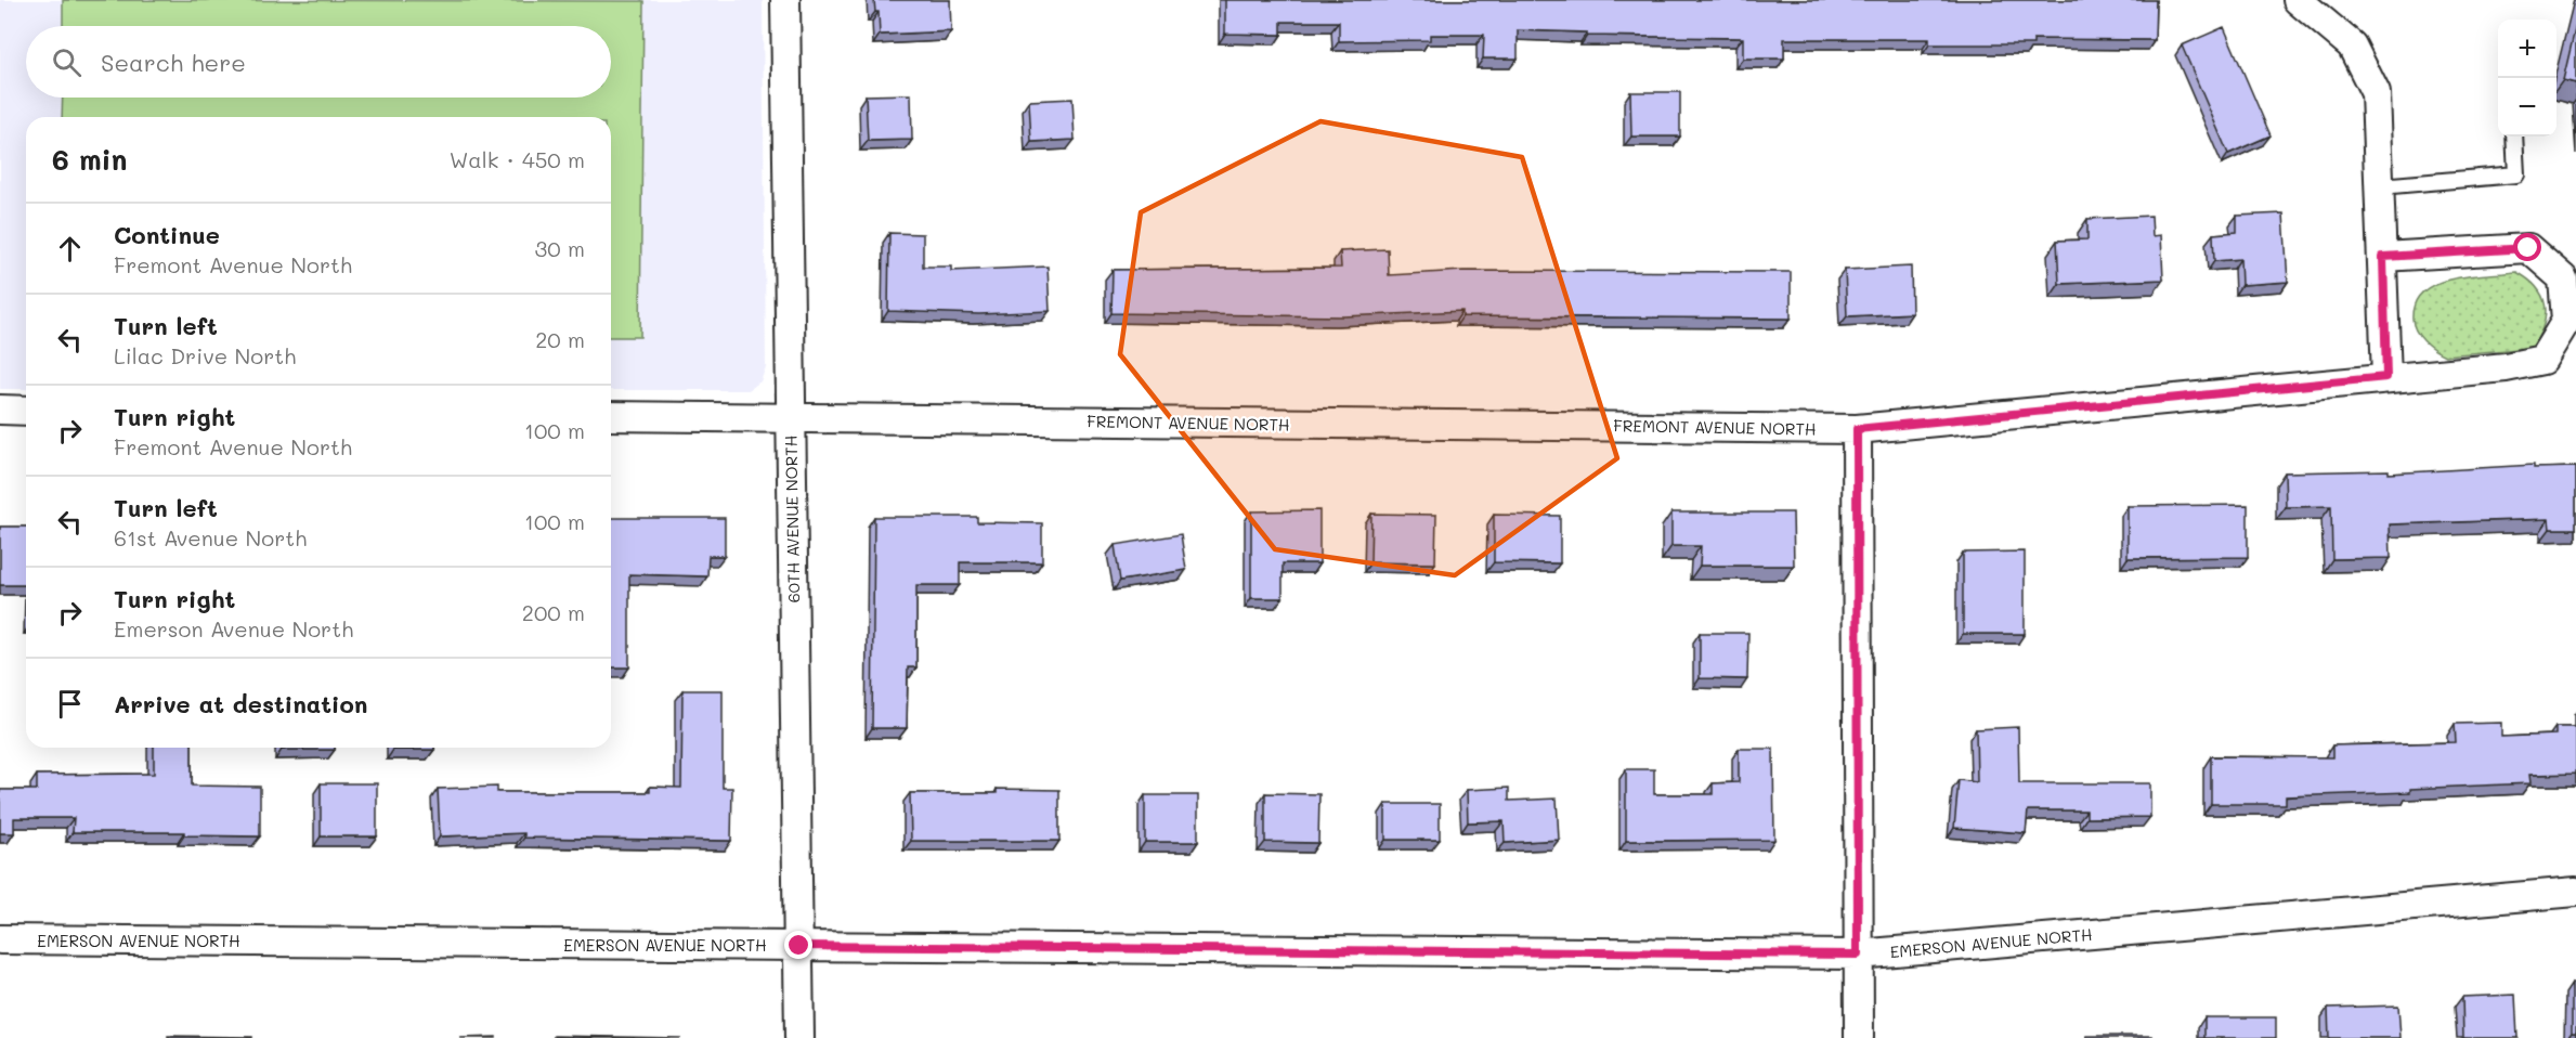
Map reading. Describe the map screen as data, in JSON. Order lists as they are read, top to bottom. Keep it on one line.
{"streets":{"street":["FREMONT AVENUE NORTH","60TH AVENUE NORTH","EMERSON AVENUE NORTH"]},"crossings":[["FREMONT AVENUE NORTH","60TH AVENUE NORTH"],["60TH AVENUE NORTH","EMERSON AVENUE NORTH"]],"page":{"map_buttons":["+","−"],"search":"Search here","heading":["6 min","Walk · 450 m"],"list":[["Continue","Fremont Avenue North","30 m"],["Turn left","Lilac Drive North","20 m"],["Turn right","Fremont Avenue North","100 m"],["Turn left","61st Avenue North","100 m"],["Turn right","Emerson Avenue North","200 m"],"Arrive at destination"]}}
